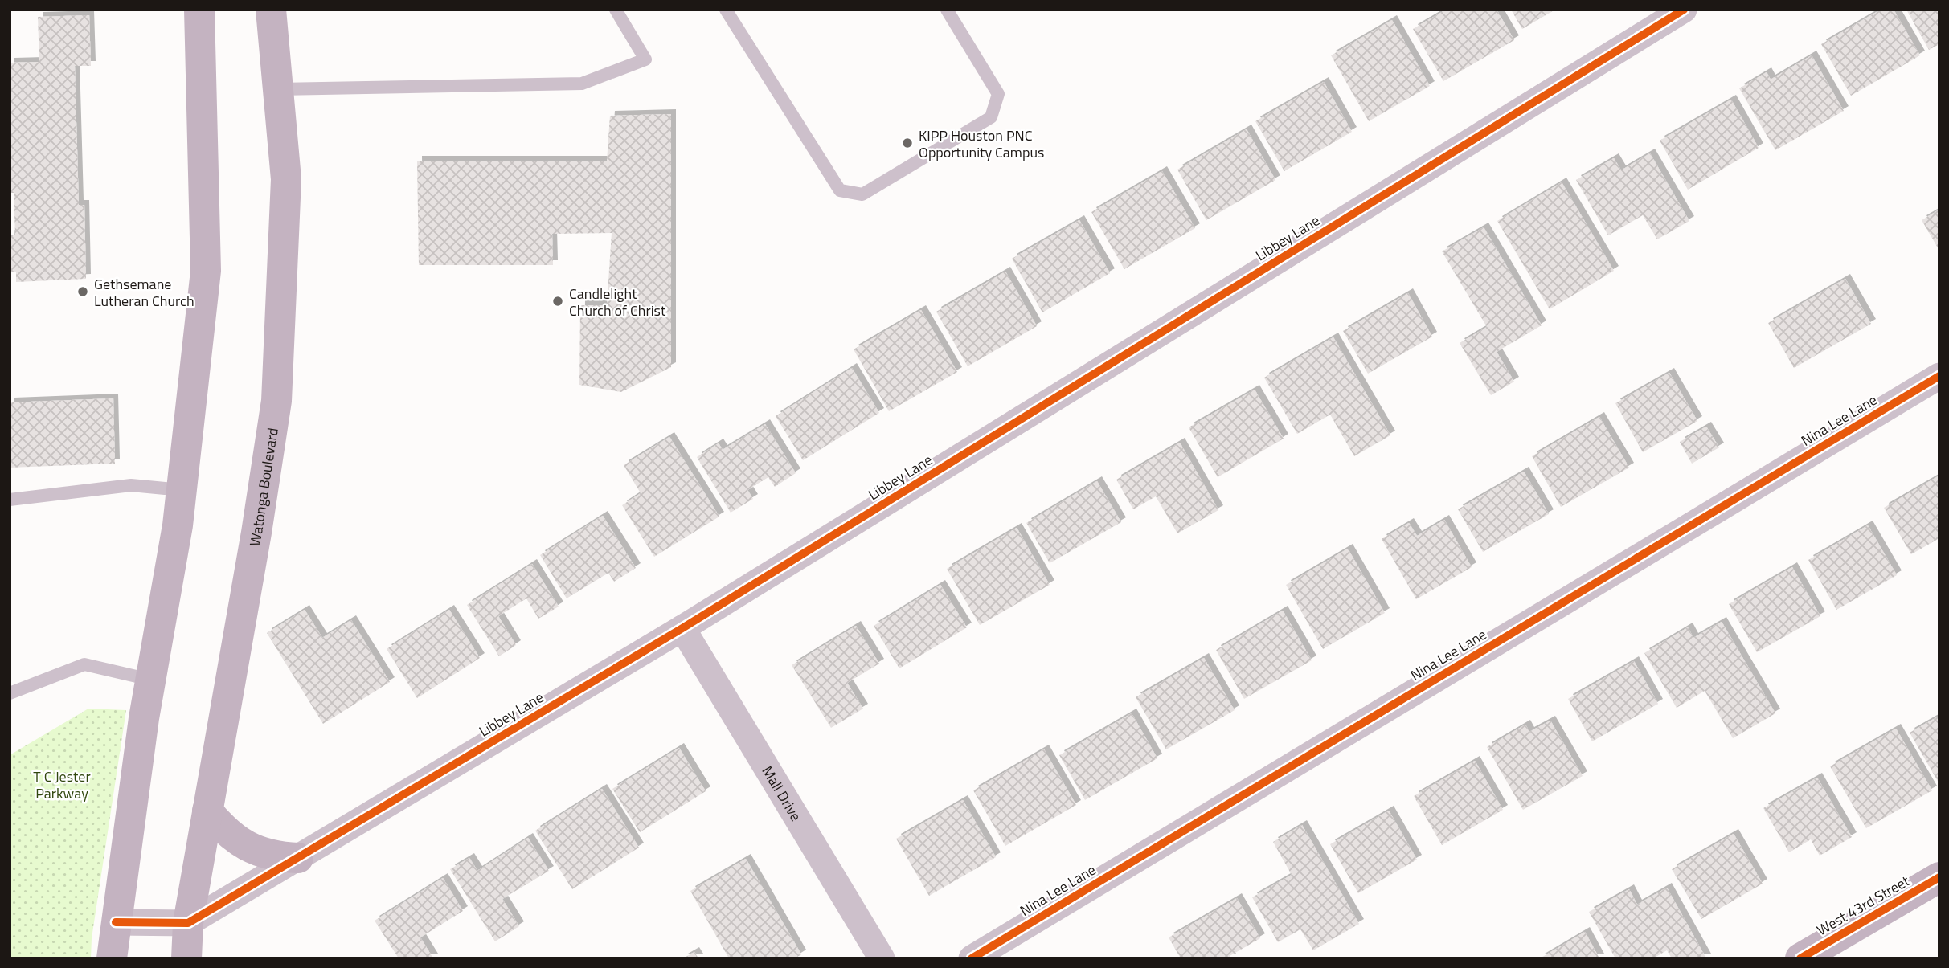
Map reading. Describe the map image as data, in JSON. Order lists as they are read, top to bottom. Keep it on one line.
{"streets":{"main road":["Watonga Boulevard","West 43rd Street"],"street":["Libbey Lane","Nina Lee Lane","Mall Drive"]},"crossings":[["Libbey Lane","Watonga Boulevard"],["Libbey Lane","Mall Drive"]],"parks":["T C Jester Parkway"],"places":["KIPP Houston PNC Opportunity Campus","Gethsemane Lutheran Church","Candlelight Church of Christ"]}
